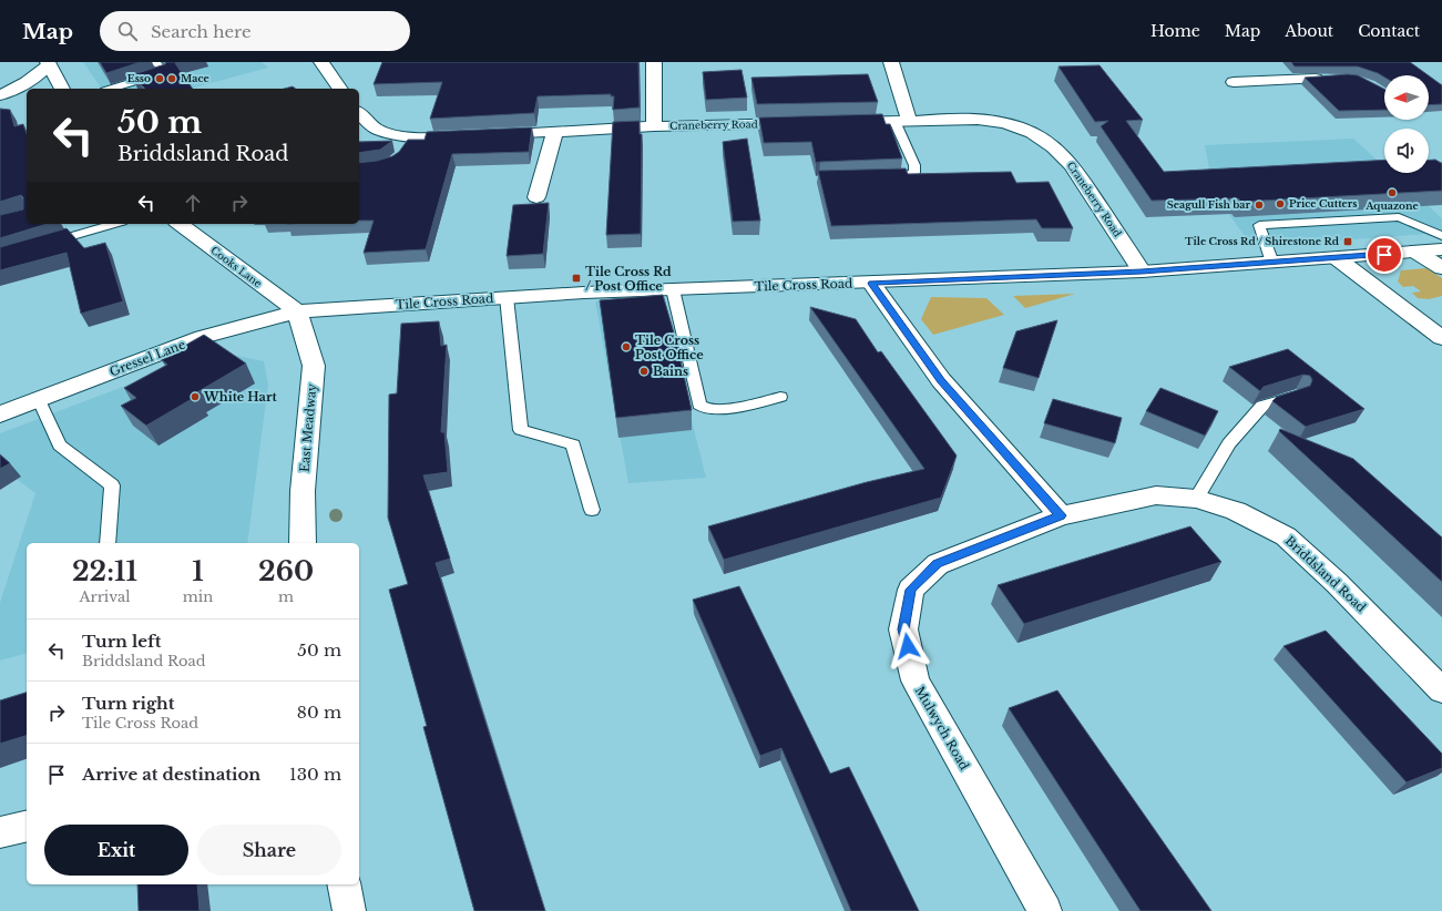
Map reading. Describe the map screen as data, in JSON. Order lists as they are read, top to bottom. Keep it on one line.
{"streets":{"street":["Craneberry Road","Cooks Lane","Tile Cross Road","Gressel Lane","East Meadway","Briddsland Road","Mulwych Road"]},"crossings":[["Craneberry Road","Tile Cross Road"],["Cooks Lane","Tile Cross Road"],["Cooks Lane","Gressel Lane"],["Cooks Lane","East Meadway"],["Tile Cross Road","Gressel Lane"],["Tile Cross Road","East Meadway"],["Gressel Lane","East Meadway"],["Briddsland Road","Mulwych Road"]],"places":{"other":["Esso","Mace","Aquazone","Price Cutters","Seagull Fish bar","Tile Cross Post Office","Bains","White Hart"],"transit":["Tile Cross Rd / Shirestone Rd","Tile Cross Rd / Post Office"]},"north":"left","page":{"header":"Map","search":"Search here","nav":["Home","Map","About","Contact"],"turn":["50 m","Briddsland Road"],"eta":["22:11","Arrival","1","min","260","m"],"list":[{"name":"Turn left","note":"Briddsland Road","value":"50 m"},{"name":"Turn right","note":"Tile Cross Road","value":"80 m"},{"name":"Arrive at destination","value":"130 m"}],"buttons":["Exit","Share"]}}
